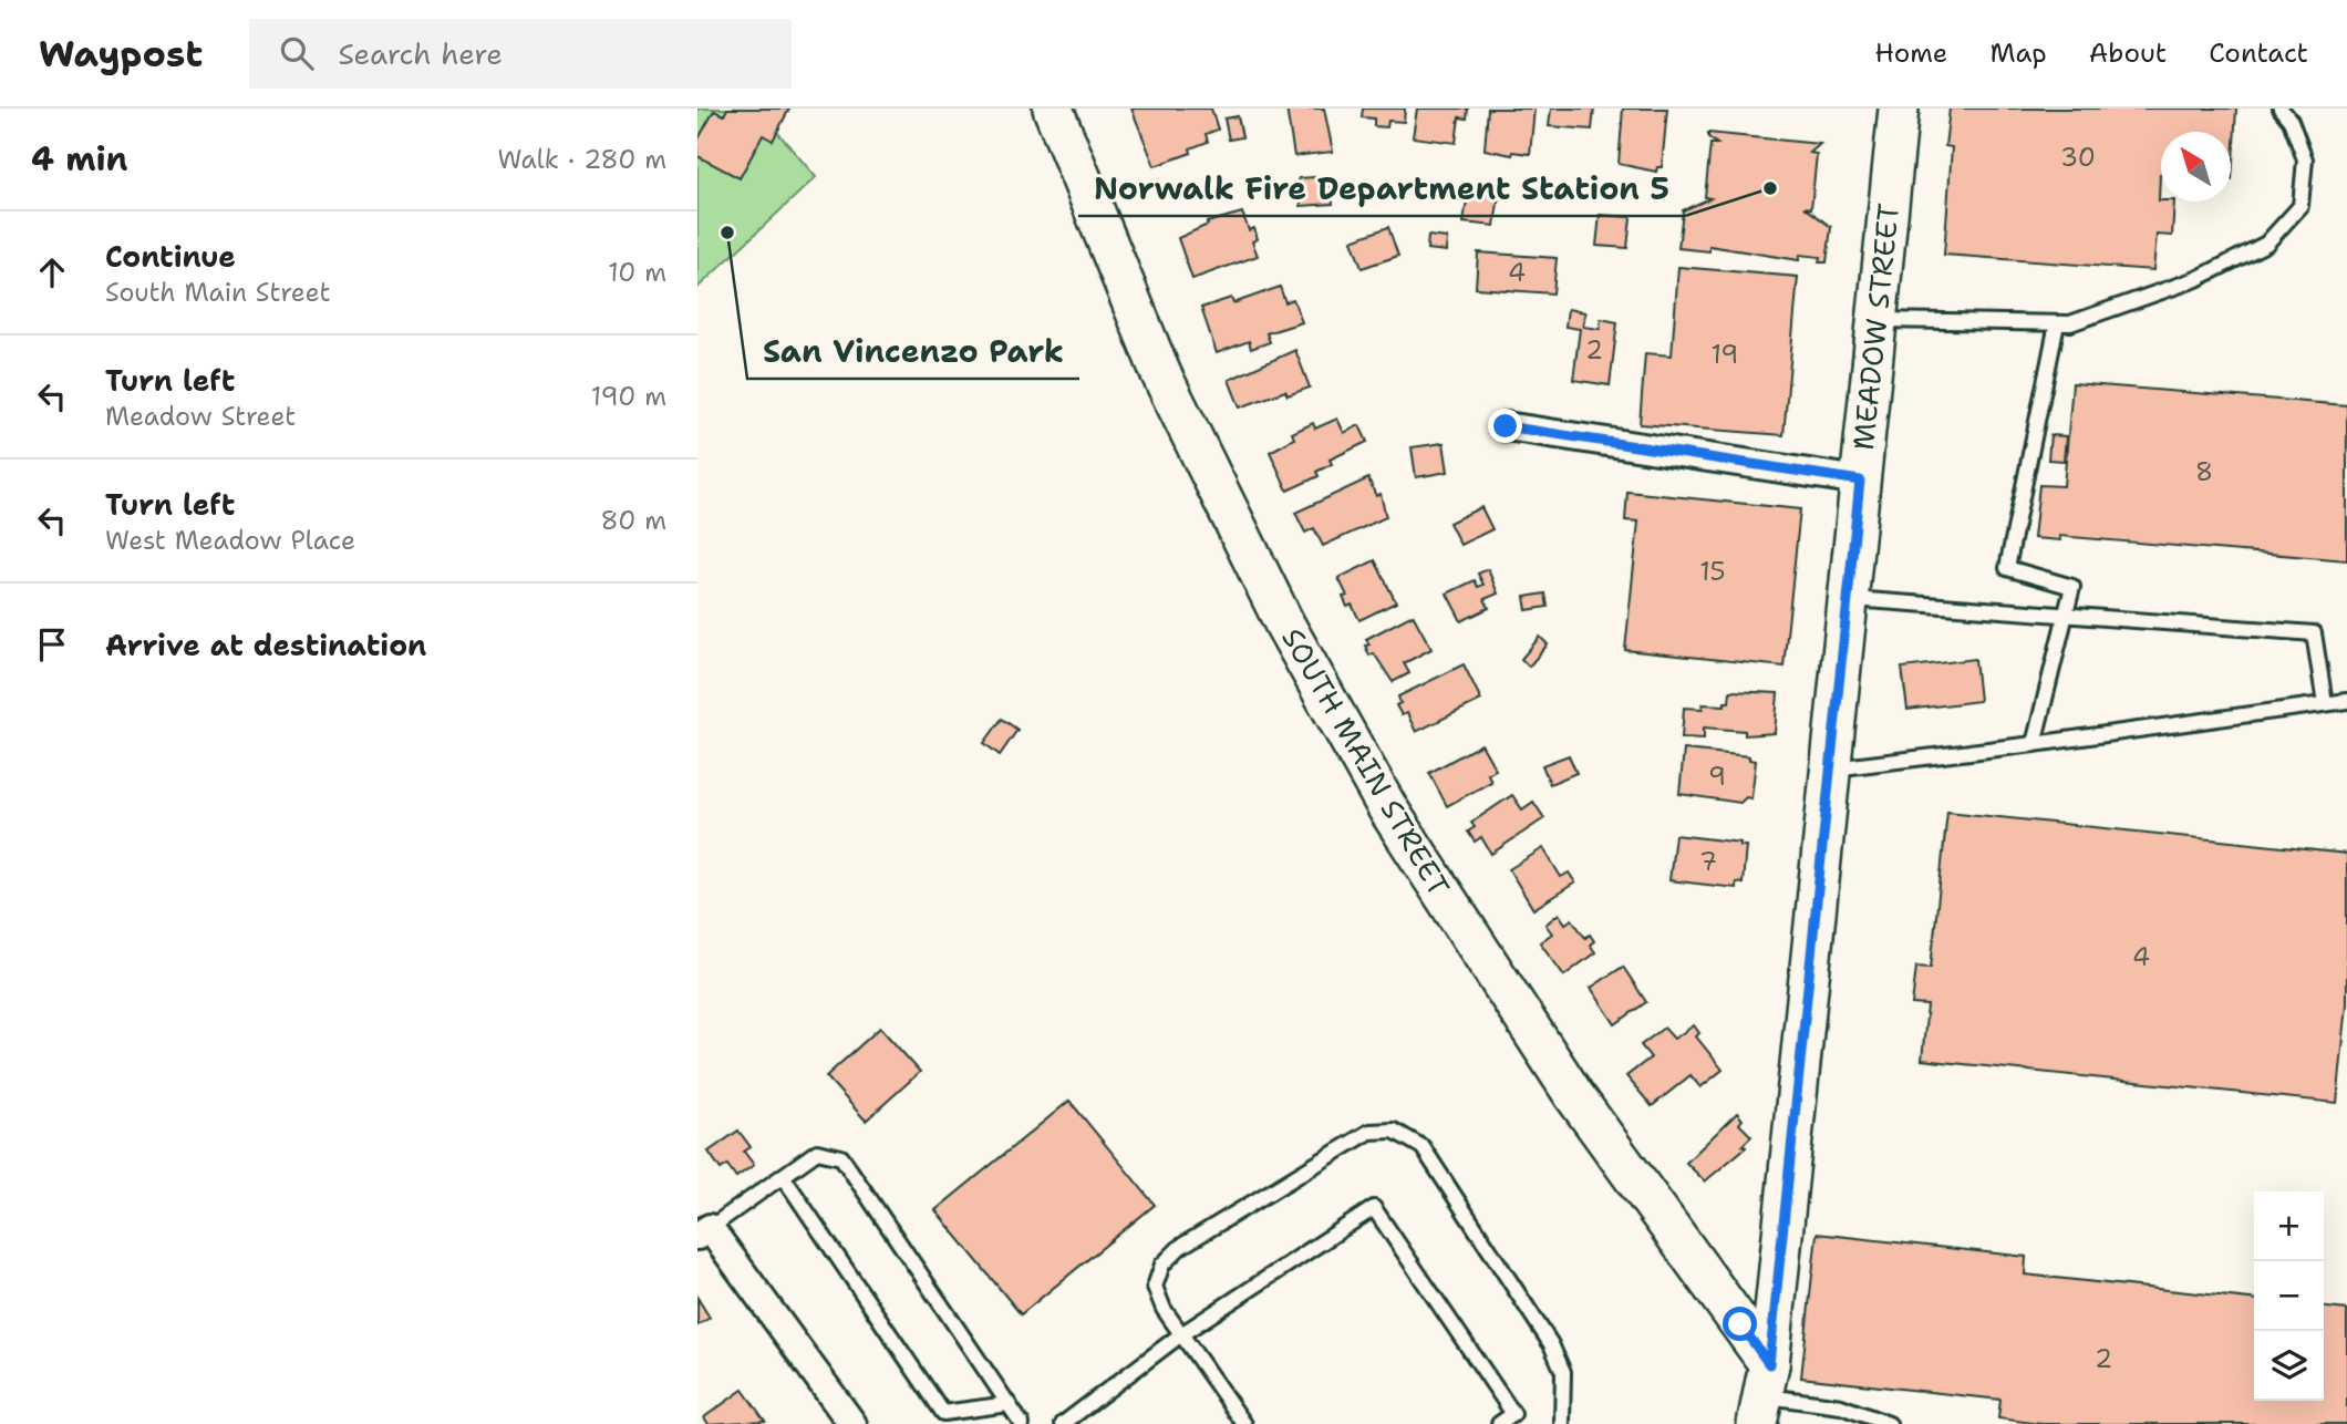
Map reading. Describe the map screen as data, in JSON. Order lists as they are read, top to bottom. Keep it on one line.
{"streets":{"main road":["MEADOW STREET","SOUTH MAIN STREET"]},"crossings":[["MEADOW STREET","SOUTH MAIN STREET"]],"places":["Norwalk Fire Department Station 5","San Vincenzo Park"],"house_numbers":["30","4","2","19","8","15","9","7","4","2"],"north":"top left","page":{"header":"Waypost","search":"Search here","nav":["Home","Map","About","Contact"],"heading":["4 min","Walk · 280 m"],"list":[["Continue","South Main Street","10 m"],["Turn left","Meadow Street","190 m"],["Turn left","West Meadow Place","80 m"],"Arrive at destination"],"map_buttons":["+","−"]}}
